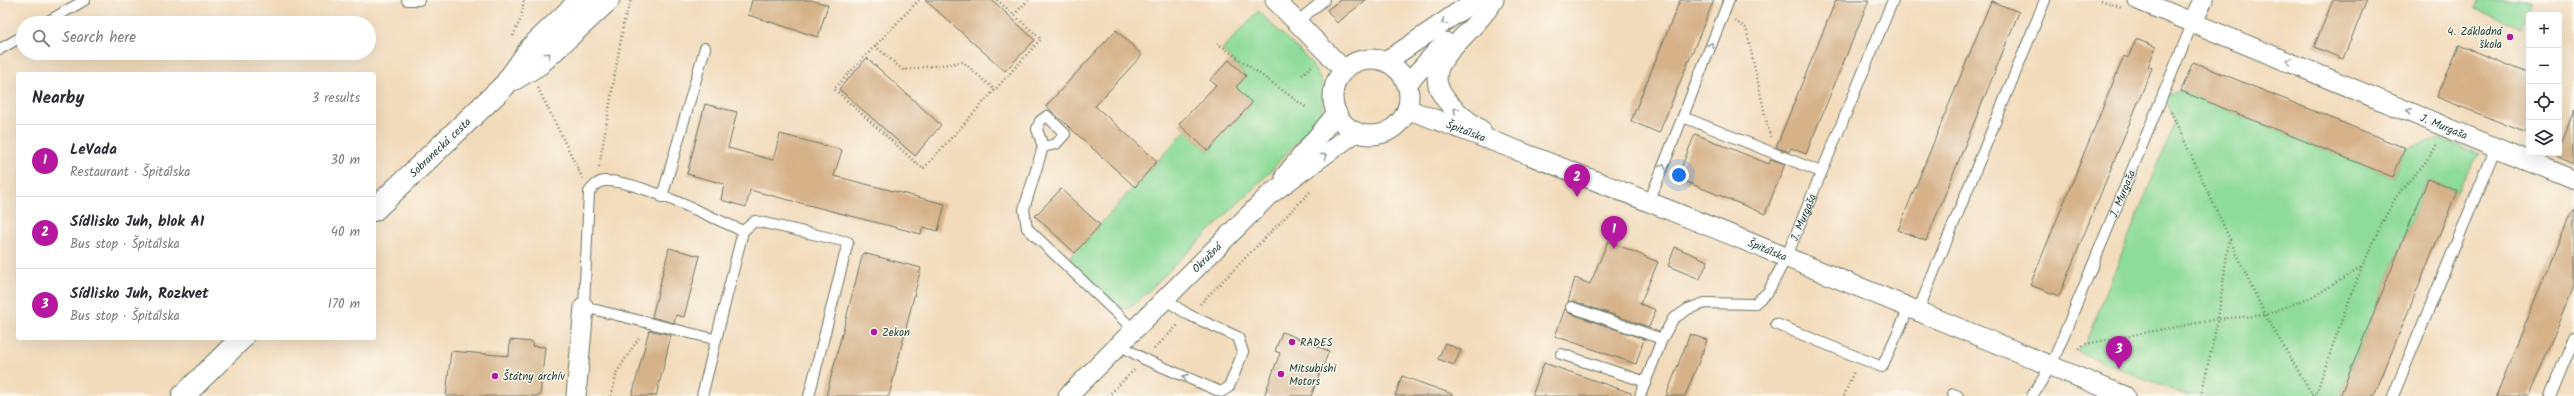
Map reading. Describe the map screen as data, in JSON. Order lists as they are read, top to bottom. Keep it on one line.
{"streets":{"main road":["Sobranecká cesta"],"street":["J. Murgaša","Špitálska","Okružná"]},"crossings":[["J. Murgaša","Špitálska"],["Špitálska","Okružná"]],"places":["4. Základná škola","Zekon","RADES","Mitsubishi Motors","Štátny archív"],"page":{"map_buttons":["+","−"],"search":"Search here","heading":["Nearby","3 results"],"list":[{"mark":"1","name":"LeVada","note":"Restaurant · Špitálska","value":"30 m"},{"mark":"2","name":"Sídlisko Juh, blok A1","note":"Bus stop · Špitálska","value":"40 m"},{"mark":"3","name":"Sídlisko Juh, Rozkvet","note":"Bus stop · Špitálska","value":"170 m"}],"pins":["2","1","3"]}}
